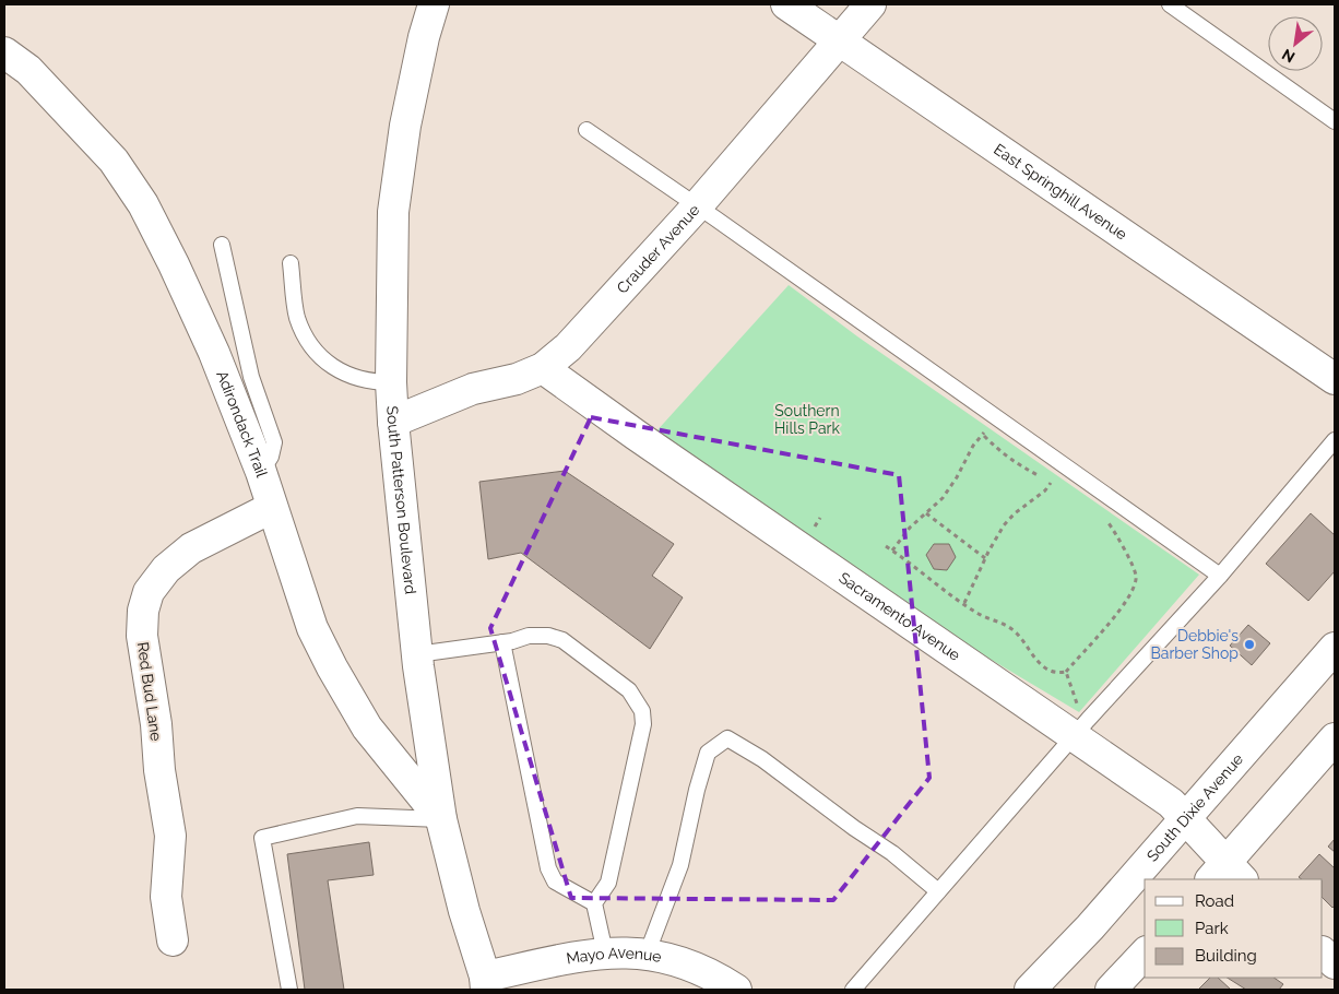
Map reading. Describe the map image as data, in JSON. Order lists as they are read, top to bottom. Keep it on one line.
{"streets":{"street":["East Springhill Avenue","Crauder Avenue","Adirondack Trail","South Patterson Boulevard","Sacramento Avenue","Red Bud Lane","South Dixie Avenue","Mayo Avenue"]},"crossings":[["East Springhill Avenue","Crauder Avenue"],["Crauder Avenue","South Patterson Boulevard"],["Crauder Avenue","Sacramento Avenue"],["Adirondack Trail","South Patterson Boulevard"],["Adirondack Trail","Red Bud Lane"],["South Patterson Boulevard","Mayo Avenue"],["Sacramento Avenue","South Dixie Avenue"]],"parks":["Southern Hills Park"],"places":["Debbie's Barber Shop"],"legend":["Road","Park","Building"],"north":"bottom left"}
